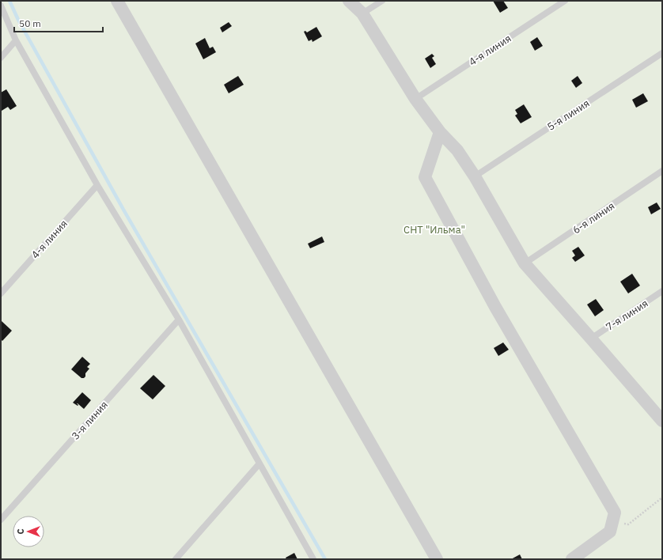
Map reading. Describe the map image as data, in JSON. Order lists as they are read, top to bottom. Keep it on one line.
{"streets":{"lane":["4-я линия","5-я линия","6-я линия","7-я линия","3-я линия"]},"parks":["СНТ \"Ильма\""],"scale_bar":"50 m","north":"left"}
